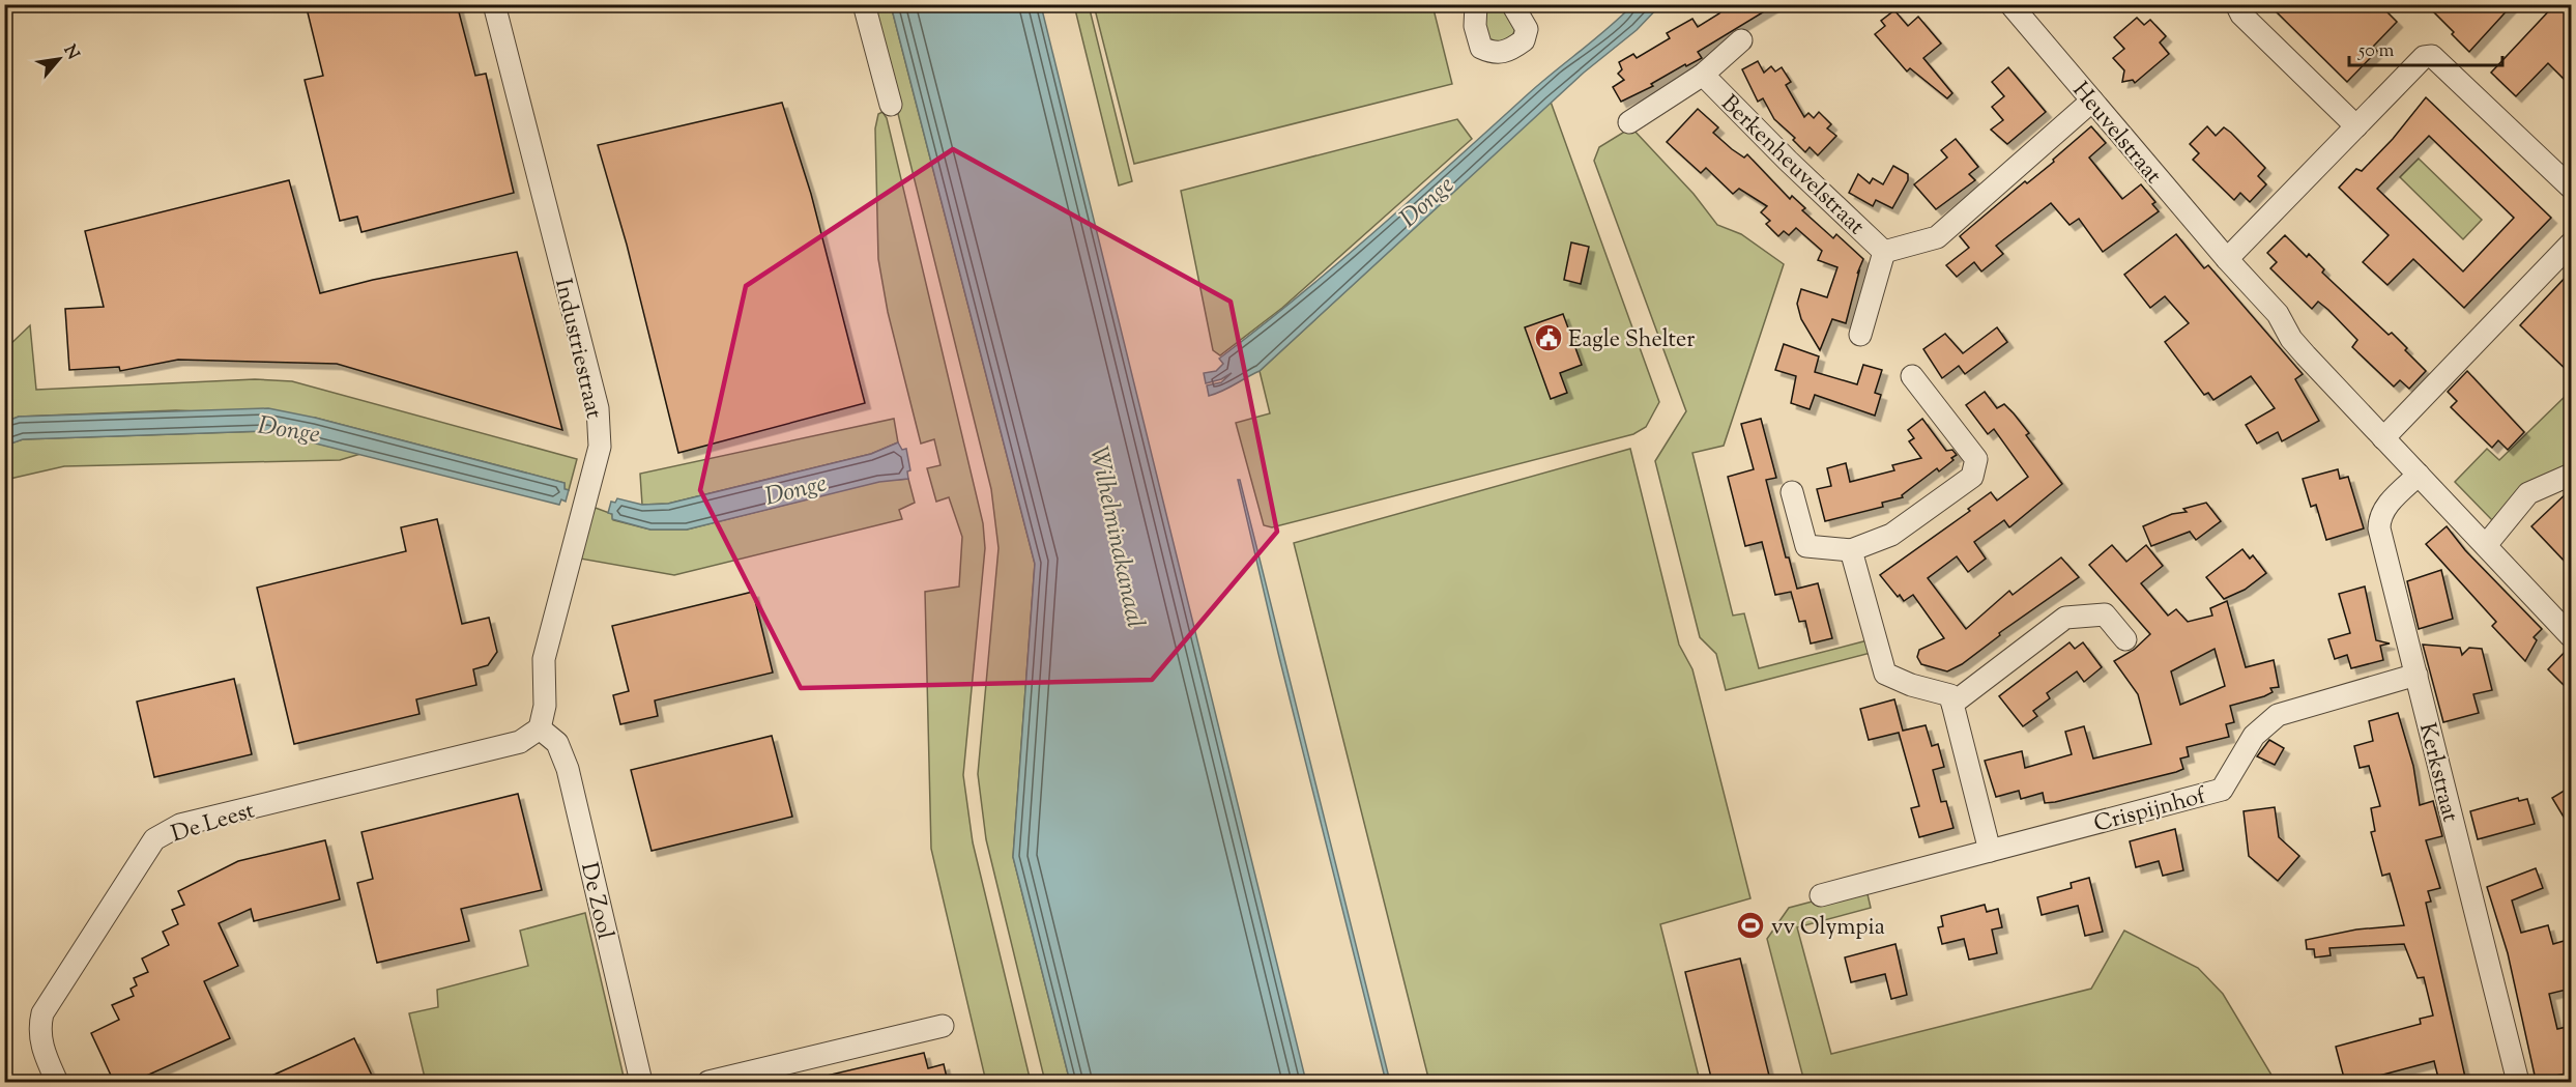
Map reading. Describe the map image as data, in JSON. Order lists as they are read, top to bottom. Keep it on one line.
{"streets":{"street":["Heuvelstraat","Berkenheuvelstraat","Industriestraat","Kerkstraat","Crispijnhof","De Leest","De Zool"]},"crossings":[["Heuvelstraat","Berkenheuvelstraat"],["Heuvelstraat","Kerkstraat"],["Industriestraat","De Leest"],["Industriestraat","De Zool"],["Kerkstraat","Crispijnhof"],["De Leest","De Zool"]],"water":["Donge","Wilhelminakanaal"],"places":{"public building":["Eagle Shelter"],"sports":["vv Olympia"]},"scale_bar":"50 m","north":"top right"}
